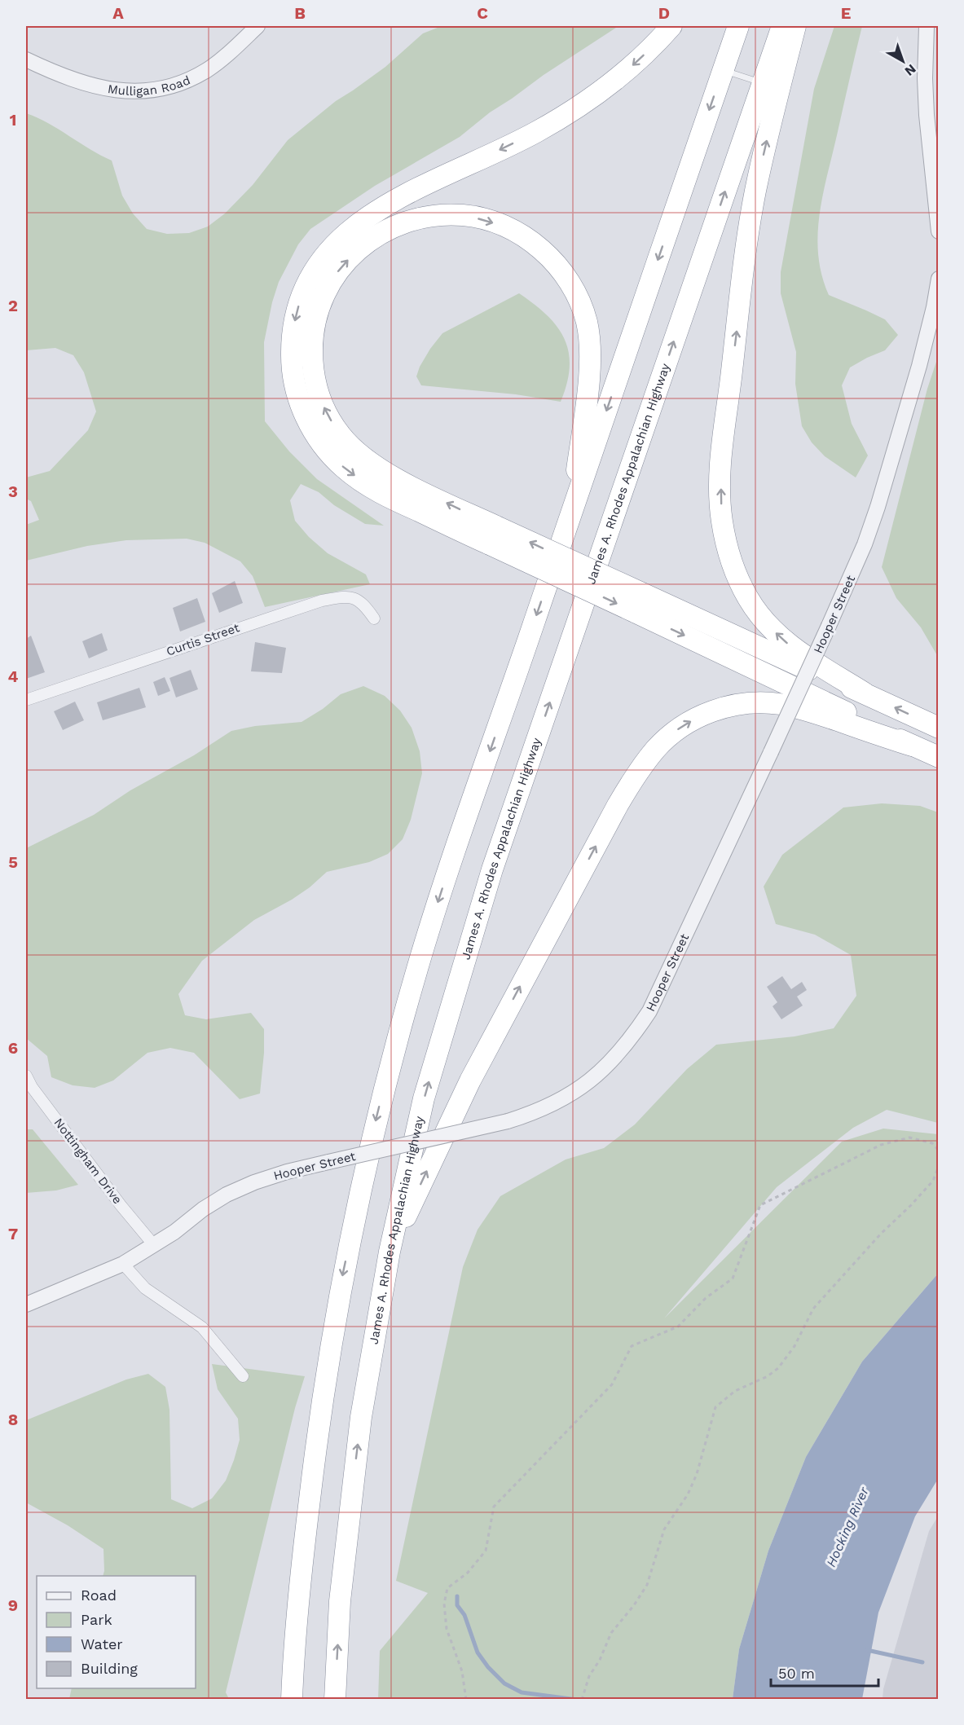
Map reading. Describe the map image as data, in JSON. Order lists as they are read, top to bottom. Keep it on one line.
{"streets":{"highway":["James A. Rhodes Appalachian Highway"],"street":["Mulligan Road","Hooper Street","Curtis Street","Nottingham Drive"]},"crossings":[["Hooper Street","Nottingham Drive"]],"water":["Hocking River"],"legend":["Road","Park","Water","Building"],"scale_bar":"50 m","north":"bottom right","grid":{"columns":["A","B","C","D","E"],"rows":["1","2","3","4","5","6","7","8","9"]}}
